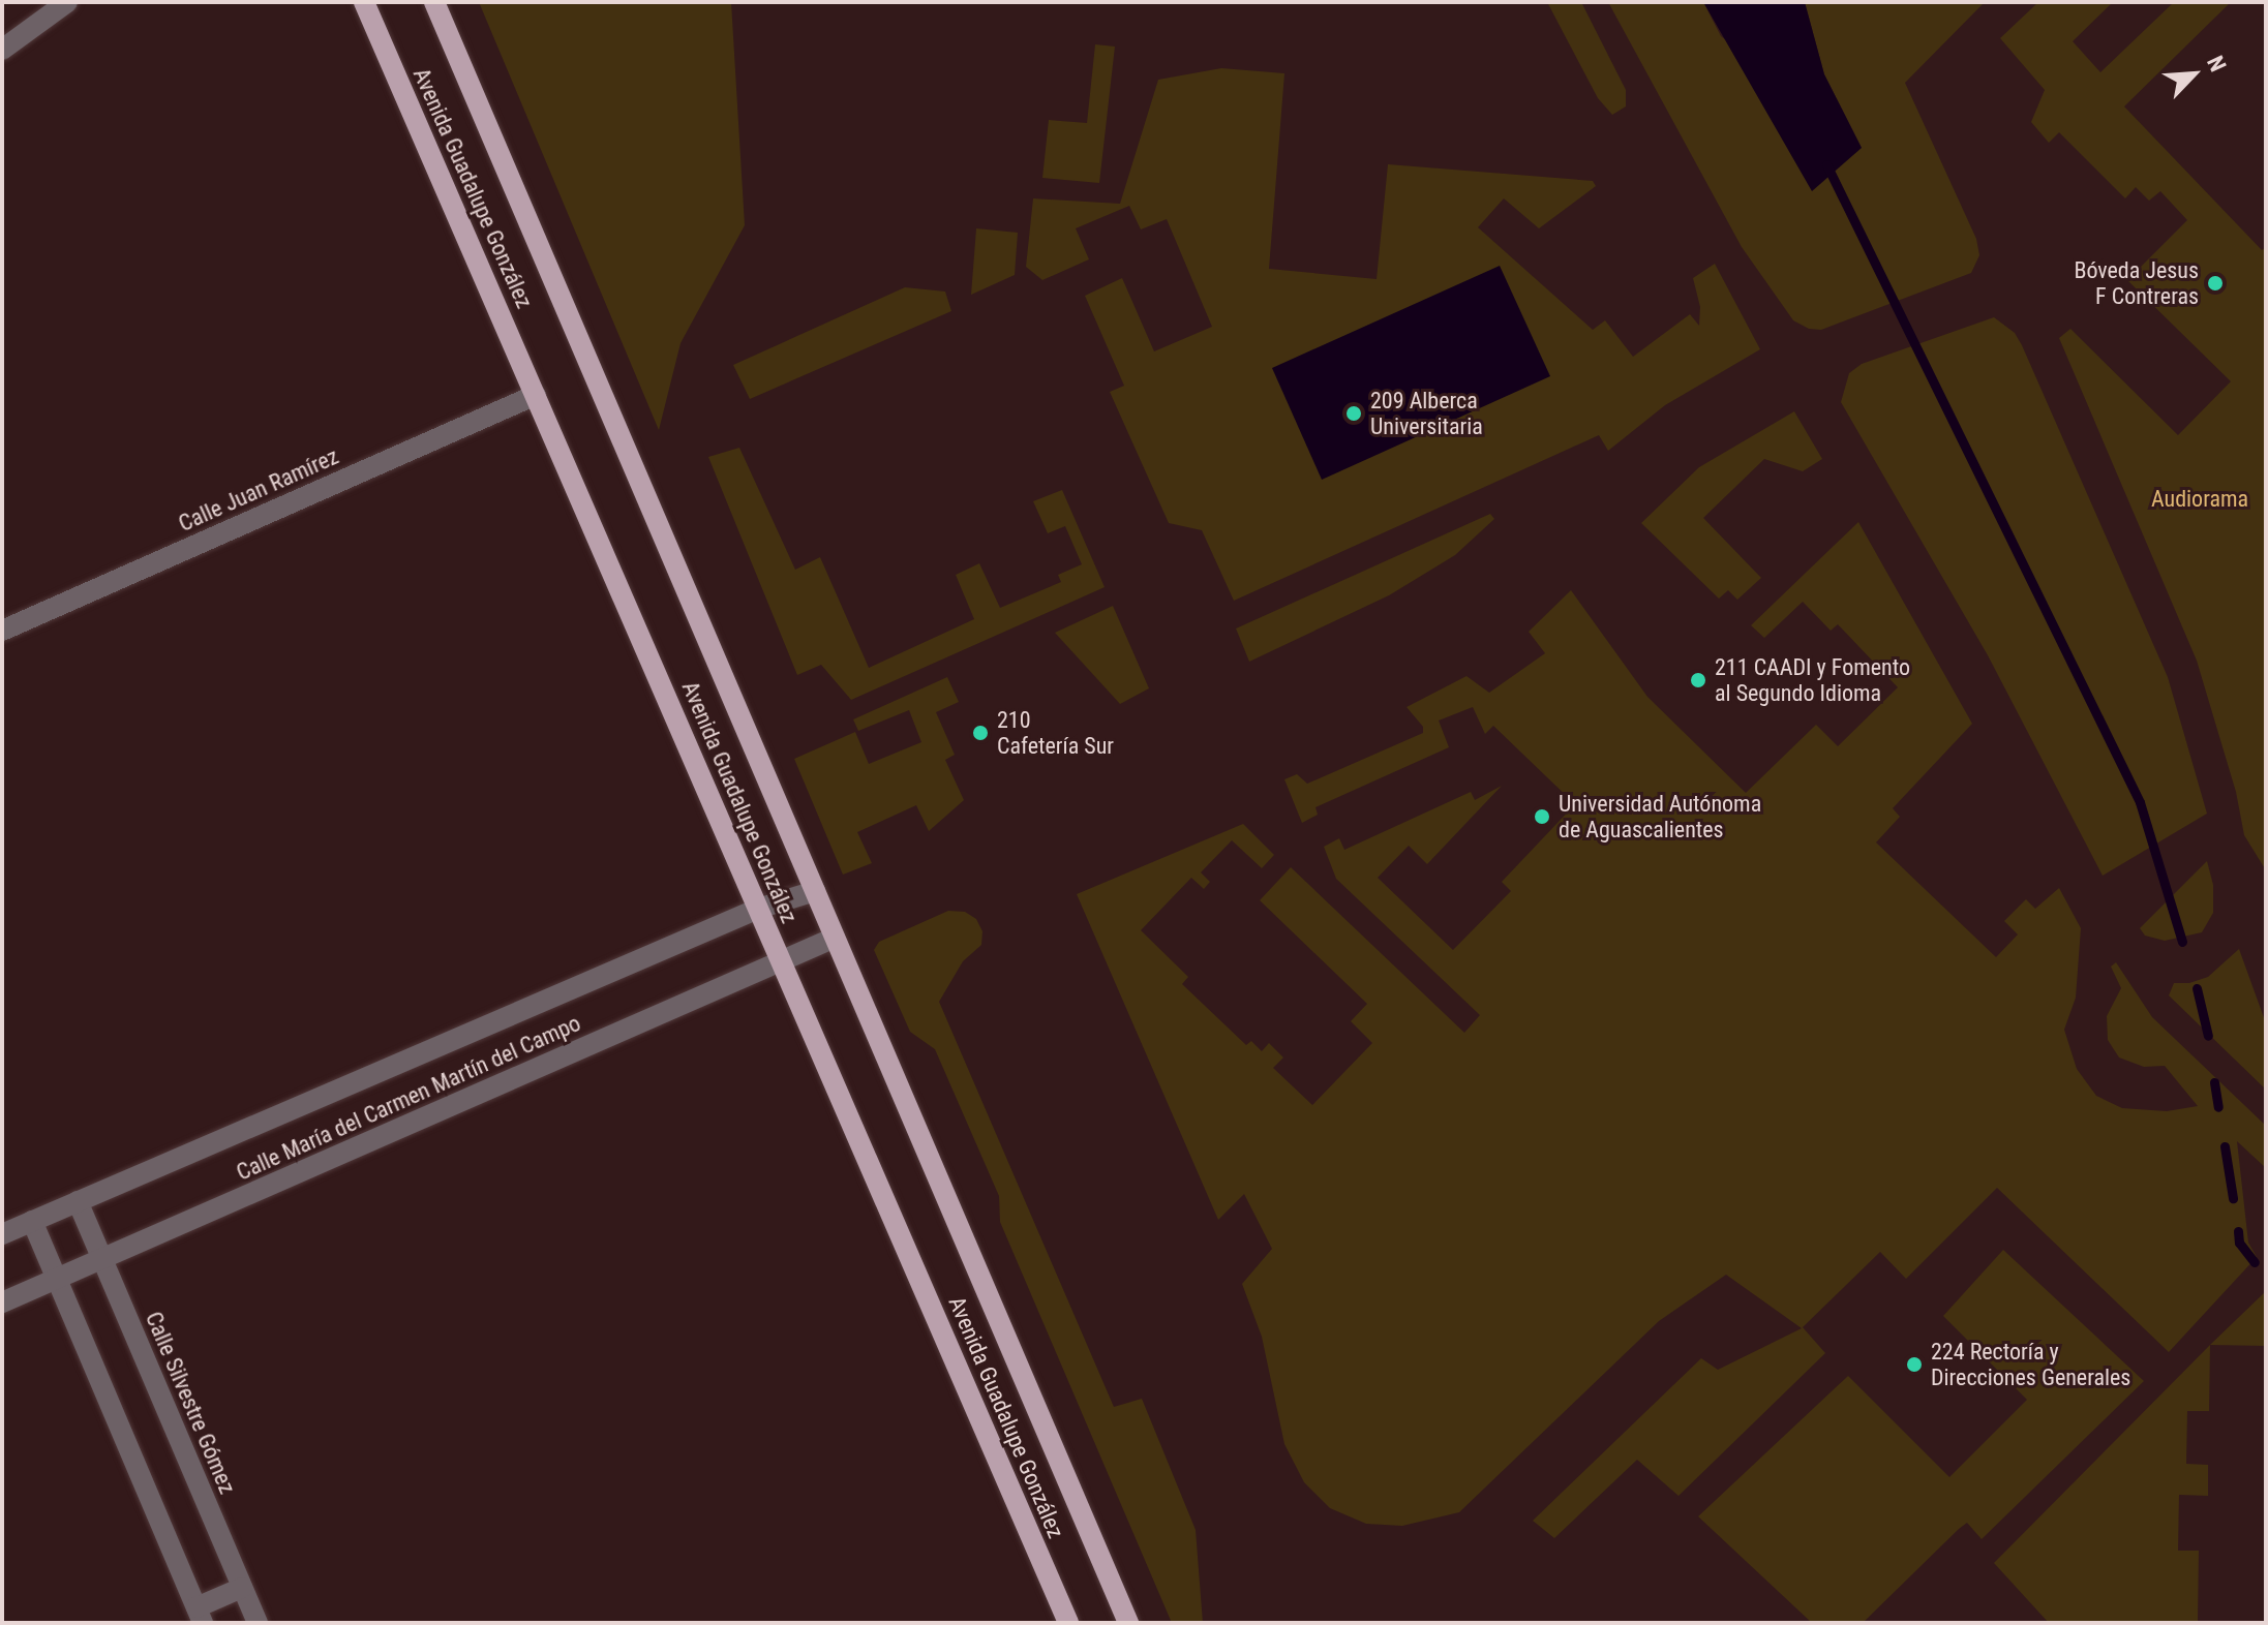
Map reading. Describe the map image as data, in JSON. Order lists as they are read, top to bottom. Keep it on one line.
{"streets":{"main road":["Avenida Guadalupe González"],"street":["Calle Juan Ramírez","Calle María del Carmen Martín del Campo","Calle Silvestre Gómez"]},"crossings":[["Avenida Guadalupe González","Calle Juan Ramírez"],["Avenida Guadalupe González","Calle María del Carmen Martín del Campo"],["Calle María del Carmen Martín del Campo","Calle Silvestre Gómez"]],"parks":["Audiorama"],"places":["Bóveda Jesus F Contreras","209 Alberca Universitaria","211 CAADI y Fomento al Segundo Idioma","210 Cafetería Sur","Universidad Autónoma de Aguascalientes","224 Rectoría y Direcciones Generales"],"north":"top right"}
